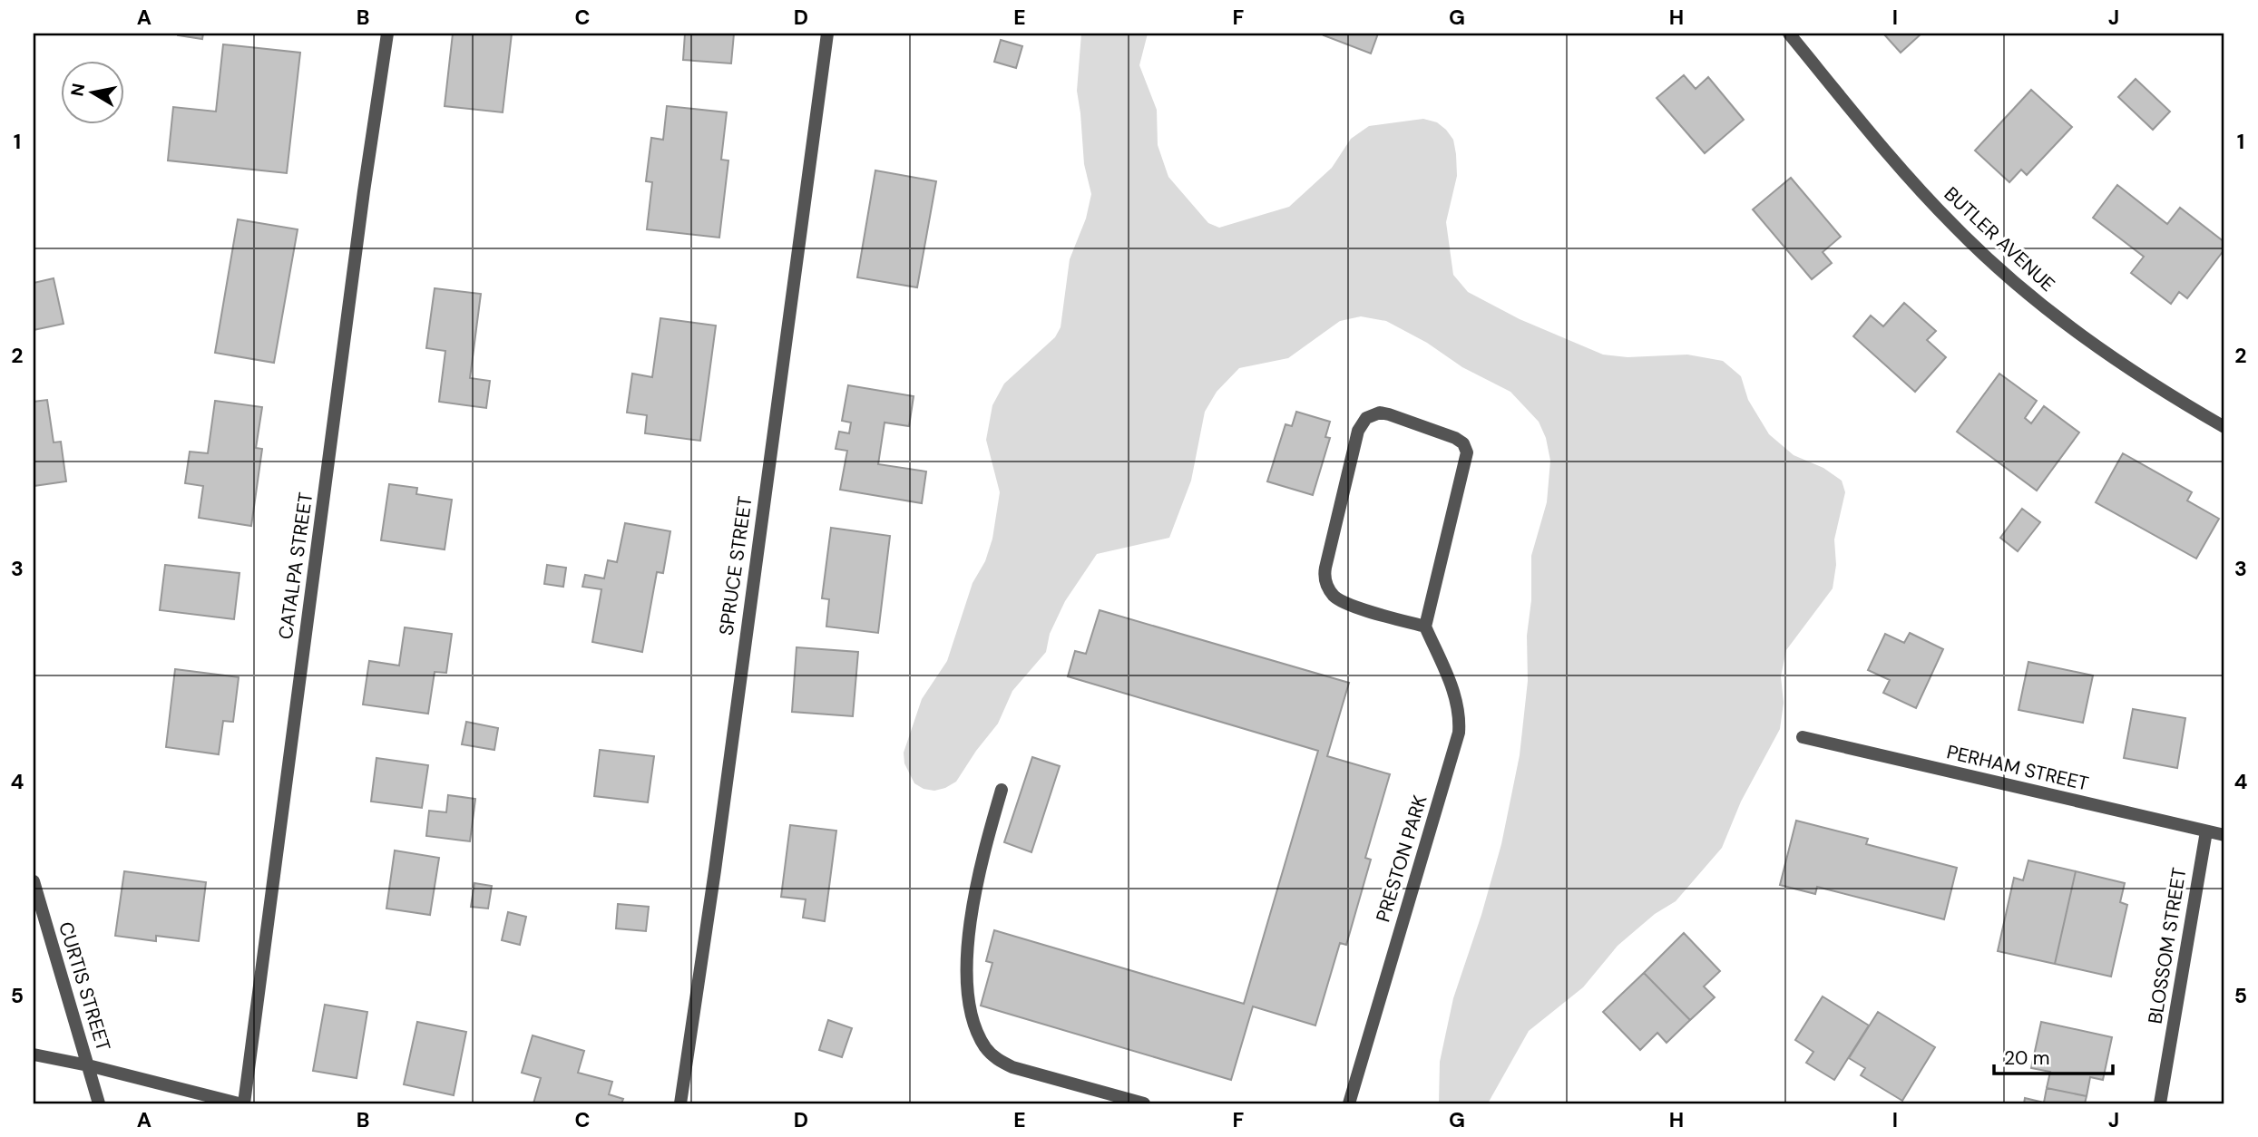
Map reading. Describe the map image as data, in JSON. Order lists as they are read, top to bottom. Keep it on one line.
{"streets":{"street":["BUTLER AVENUE","CATALPA STREET","SPRUCE STREET","PERHAM STREET","PRESTON PARK","BLOSSOM STREET","CURTIS STREET"]},"crossings":[["PERHAM STREET","BLOSSOM STREET"]],"scale_bar":"20 m","north":"left","grid":{"columns":["A","B","C","D","E","F","G","H","I","J"],"rows":["1","2","3","4","5"]}}
